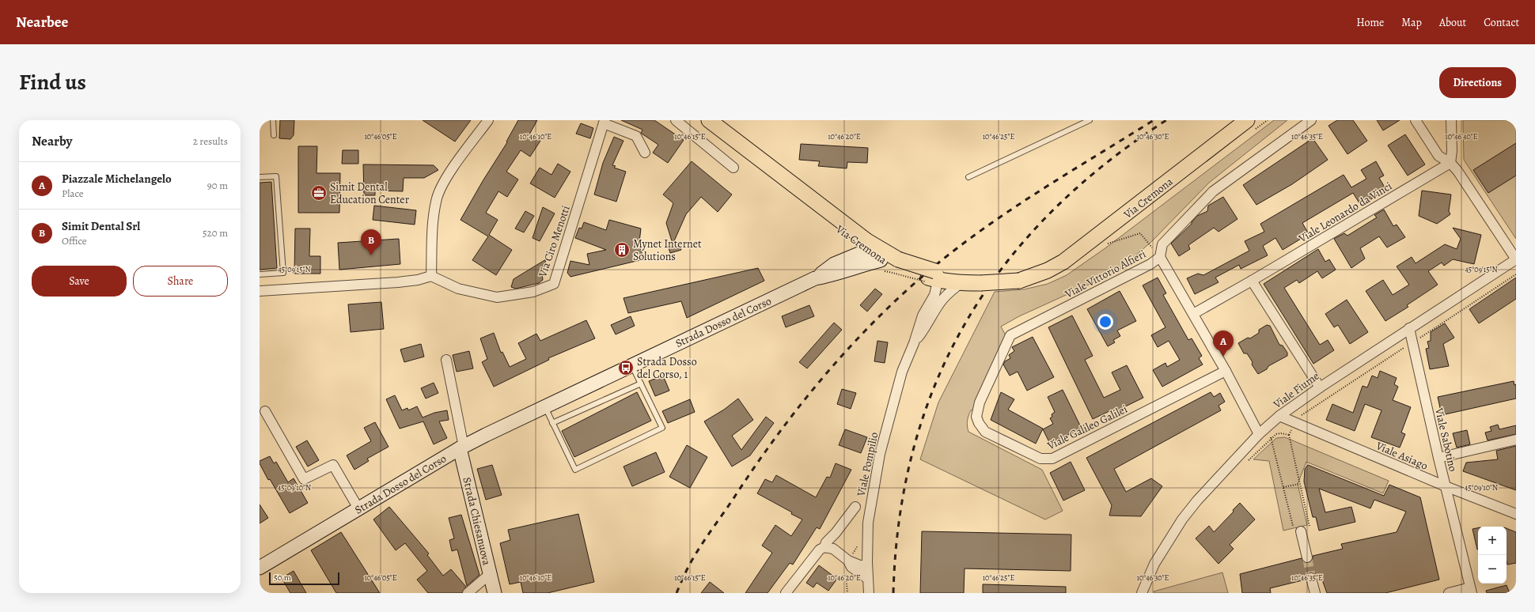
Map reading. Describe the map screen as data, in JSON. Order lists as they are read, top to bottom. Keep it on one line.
{"streets":{"main road":["Via Cremona","Strada Dosso del Corso","Strada Chiesanuova"],"street":["Viale Leonardo da Vinci","Via Ciro Menotti","Viale Vittorio Alfieri","Viale Fiume","Viale Galileo Galilei","Viale Sabotino","Viale Asiago","Viale Pompilio"]},"crossings":[["Via Cremona","Strada Dosso del Corso"],["Via Cremona","Viale Pompilio"],["Viale Vittorio Alfieri","Viale Galileo Galilei"],["Strada Dosso del Corso","Strada Chiesanuova"],["Viale Fiume","Viale Sabotino"],["Viale Fiume","Viale Asiago"],["Viale Sabotino","Viale Asiago"]],"places":{"office":["Simit Dental Education Center"],"building":["Mynet Internet Solutions"],"bus stop":["Strada Dosso del Corso, 1"]},"scale_bar":"50 m","page":{"header":"Nearbee","nav":["Home","Map","About","Contact"],"title":"Find us","buttons":["Directions",["Save","Share"]],"heading":["Nearby","2 results"],"list":[{"mark":"A","name":"Piazzale Michelangelo","note":"Place","value":"90 m"},{"mark":"B","name":"Simit Dental Srl","note":"Office","value":"520 m"}],"pins":["B","A"],"map_buttons":["+","−"],"scale":"50 m"},"coordinates":["10°46'05\"E","10°46'10\"E","10°46'15\"E","10°46'20\"E","10°46'25\"E","10°46'30\"E","10°46'35\"E","10°46'40\"E","45°09'15\"N","45°09'10\"N"]}
